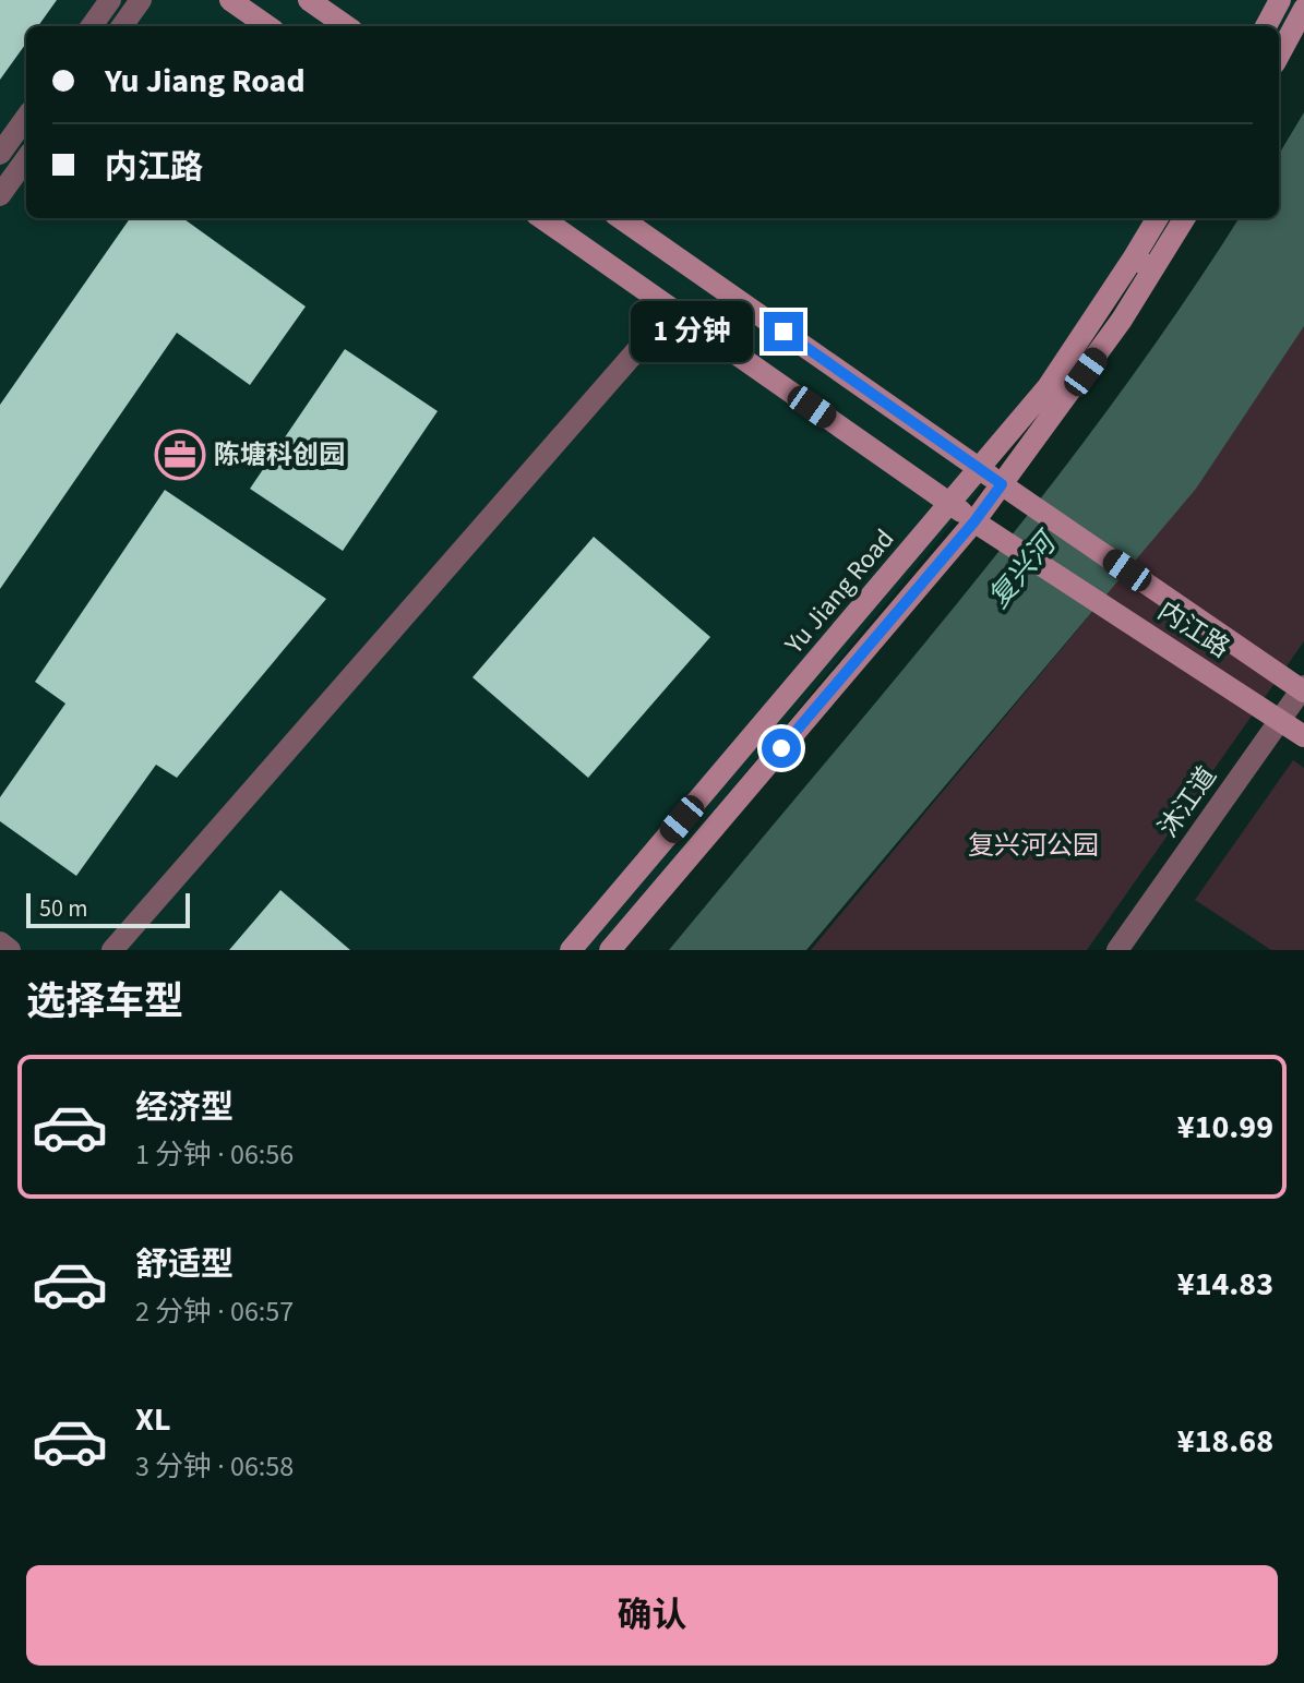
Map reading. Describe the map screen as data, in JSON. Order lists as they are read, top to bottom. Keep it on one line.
{"streets":{"main road":["Yu Jiang Road","内江路"],"street":["沐江道"]},"crossings":[["Yu Jiang Road","内江路"],["内江路","沐江道"]],"water":["复兴河"],"parks":["复兴河公园"],"places":{"office":["陈塘科创园"]},"scale_bar":"50 m","page":{"banner":["Yu Jiang Road","内江路"],"bubble":"1 分钟","scale":"50 m","heading":"选择车型","list":[{"name":"经济型","note":"1 分钟 · 06:56","value":"¥10.99"},{"name":"舒适型","note":"2 分钟 · 06:57","value":"¥14.83"},{"name":"XL","note":"3 分钟 · 06:58","value":"¥18.68"}],"buttons":"确认"}}
